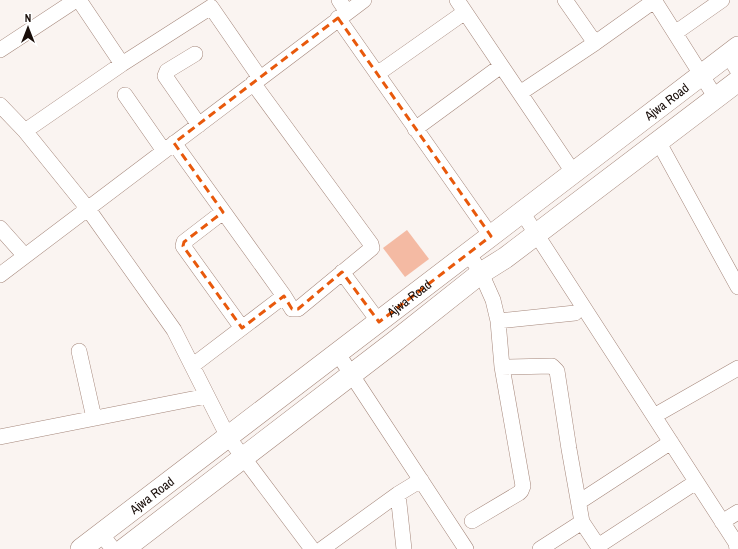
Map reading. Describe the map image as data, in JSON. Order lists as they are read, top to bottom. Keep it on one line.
{"streets":{"main road":["Ajwa Road"]},"north":"top"}
